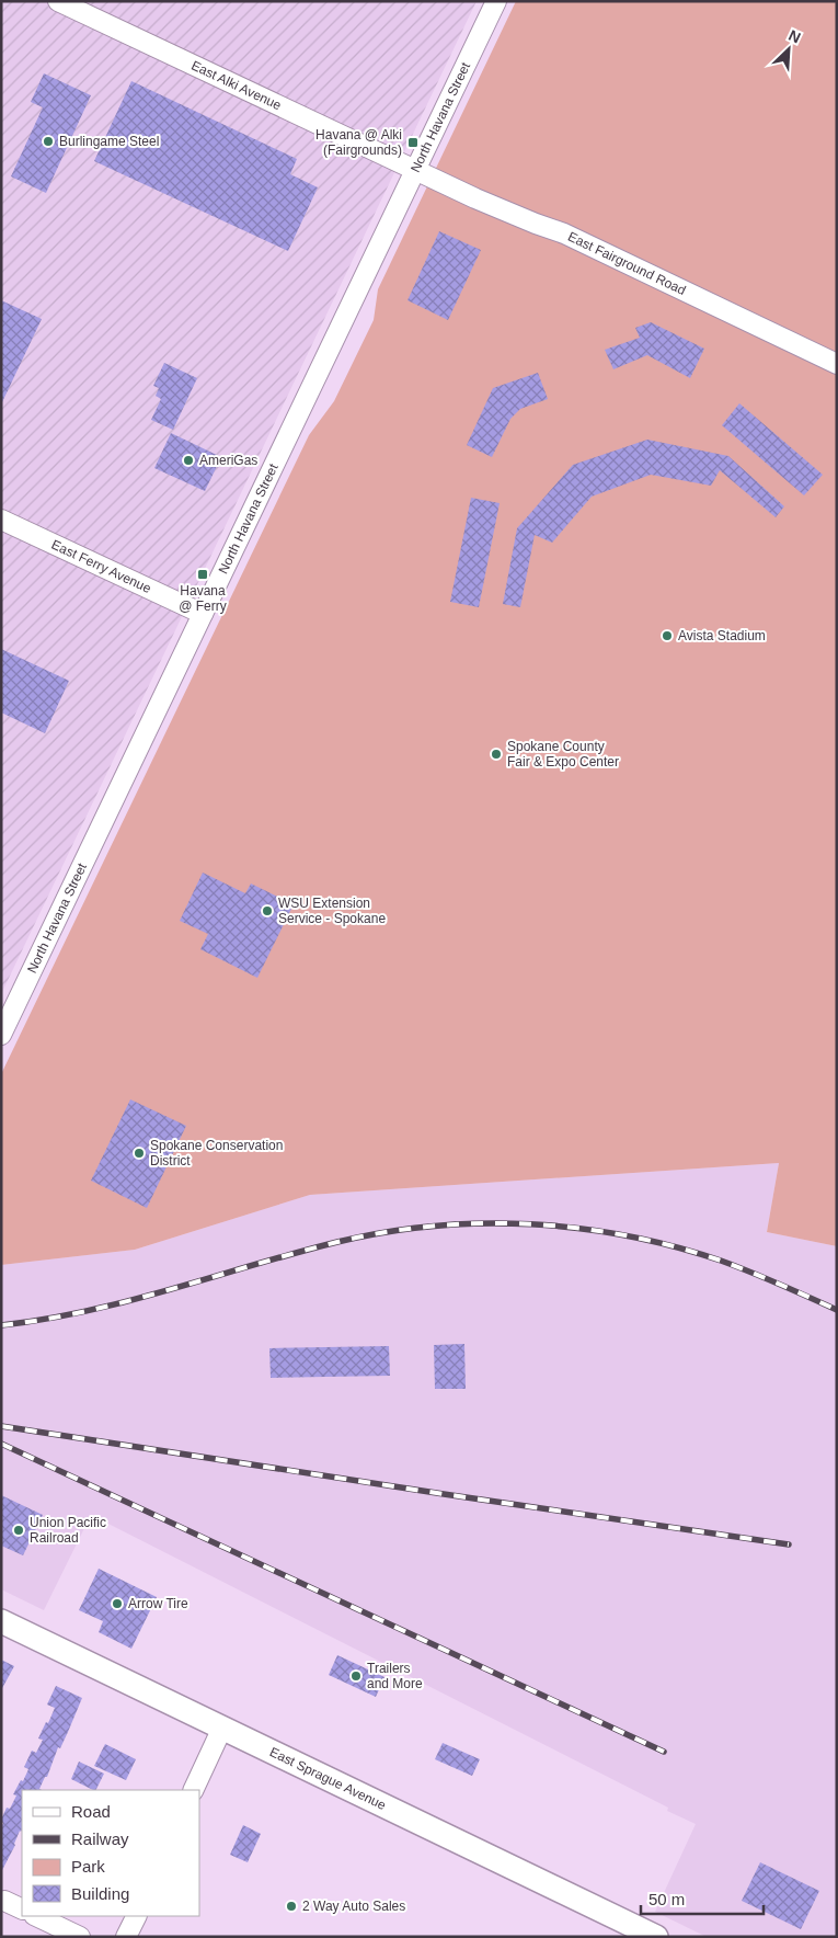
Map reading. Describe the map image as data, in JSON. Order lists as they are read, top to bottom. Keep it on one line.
{"streets":{"main road":["East Sprague Avenue"],"street":["East Alki Avenue","North Havana Street","East Fairground Road","East Ferry Avenue"]},"crossings":[["East Alki Avenue","North Havana Street"],["East Alki Avenue","East Fairground Road"],["North Havana Street","East Fairground Road"],["North Havana Street","East Ferry Avenue"]],"places":{"other":["Burlingame Steel","AmeriGas","Avista Stadium","Spokane County Fair & Expo Center","WSU Extension Service - Spokane","Spokane Conservation District","Union Pacific Railroad","Arrow Tire","Trailers and More","2 Way Auto Sales"],"transit":["Havana @ Alki (Fairgrounds)","Havana @ Ferry"]},"legend":["Road","Railway","Park","Building"],"scale_bar":"50 m","north":"top right"}
